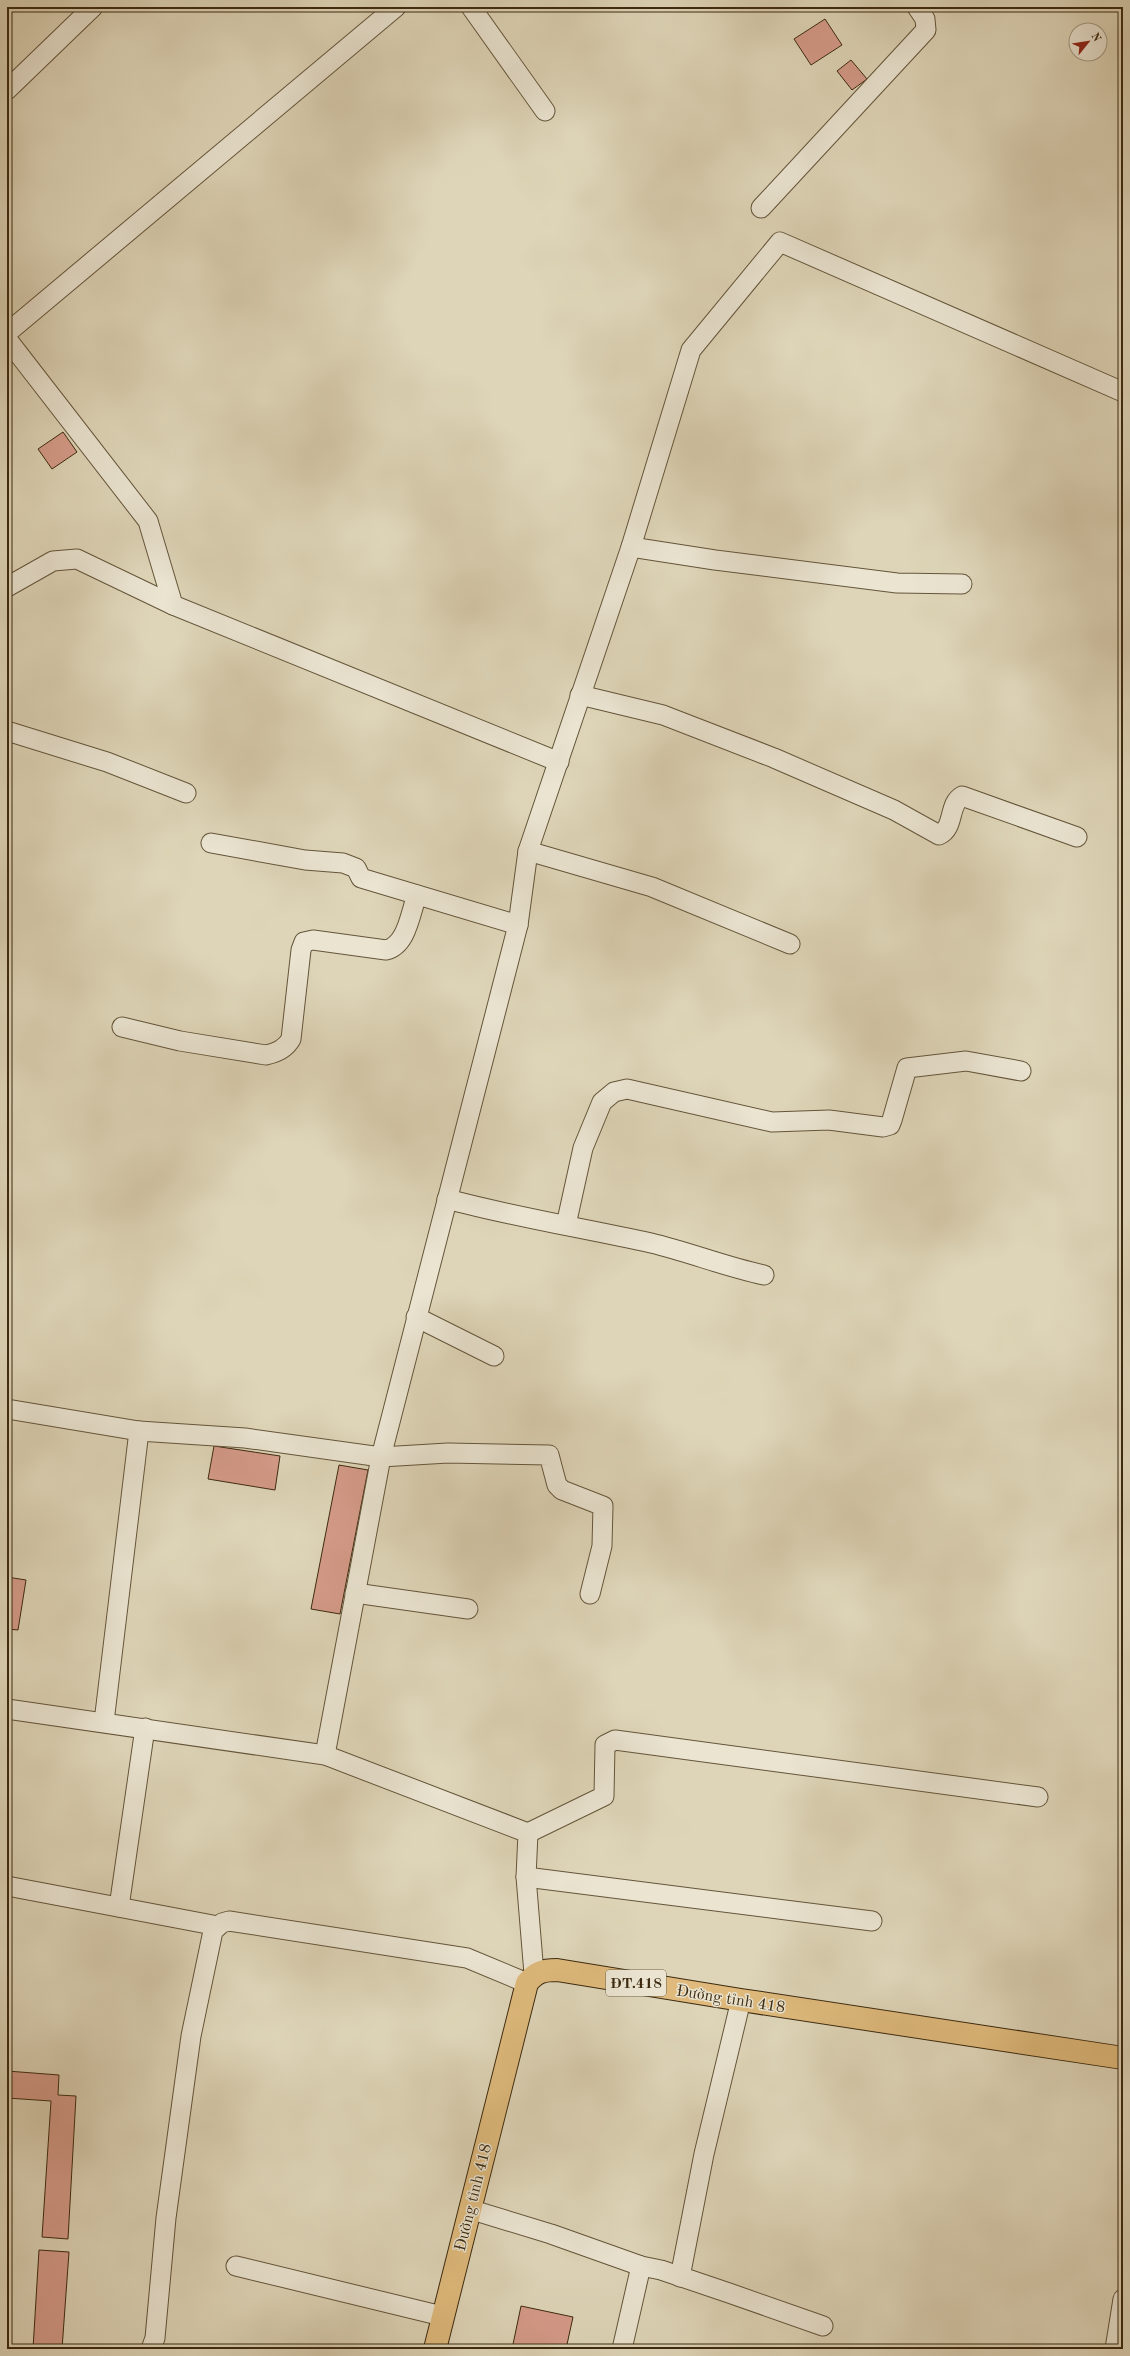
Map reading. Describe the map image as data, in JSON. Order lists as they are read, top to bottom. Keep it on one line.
{"streets":{"main road":["ĐT.418","Đường tỉnh 418"]},"north":"top right"}
